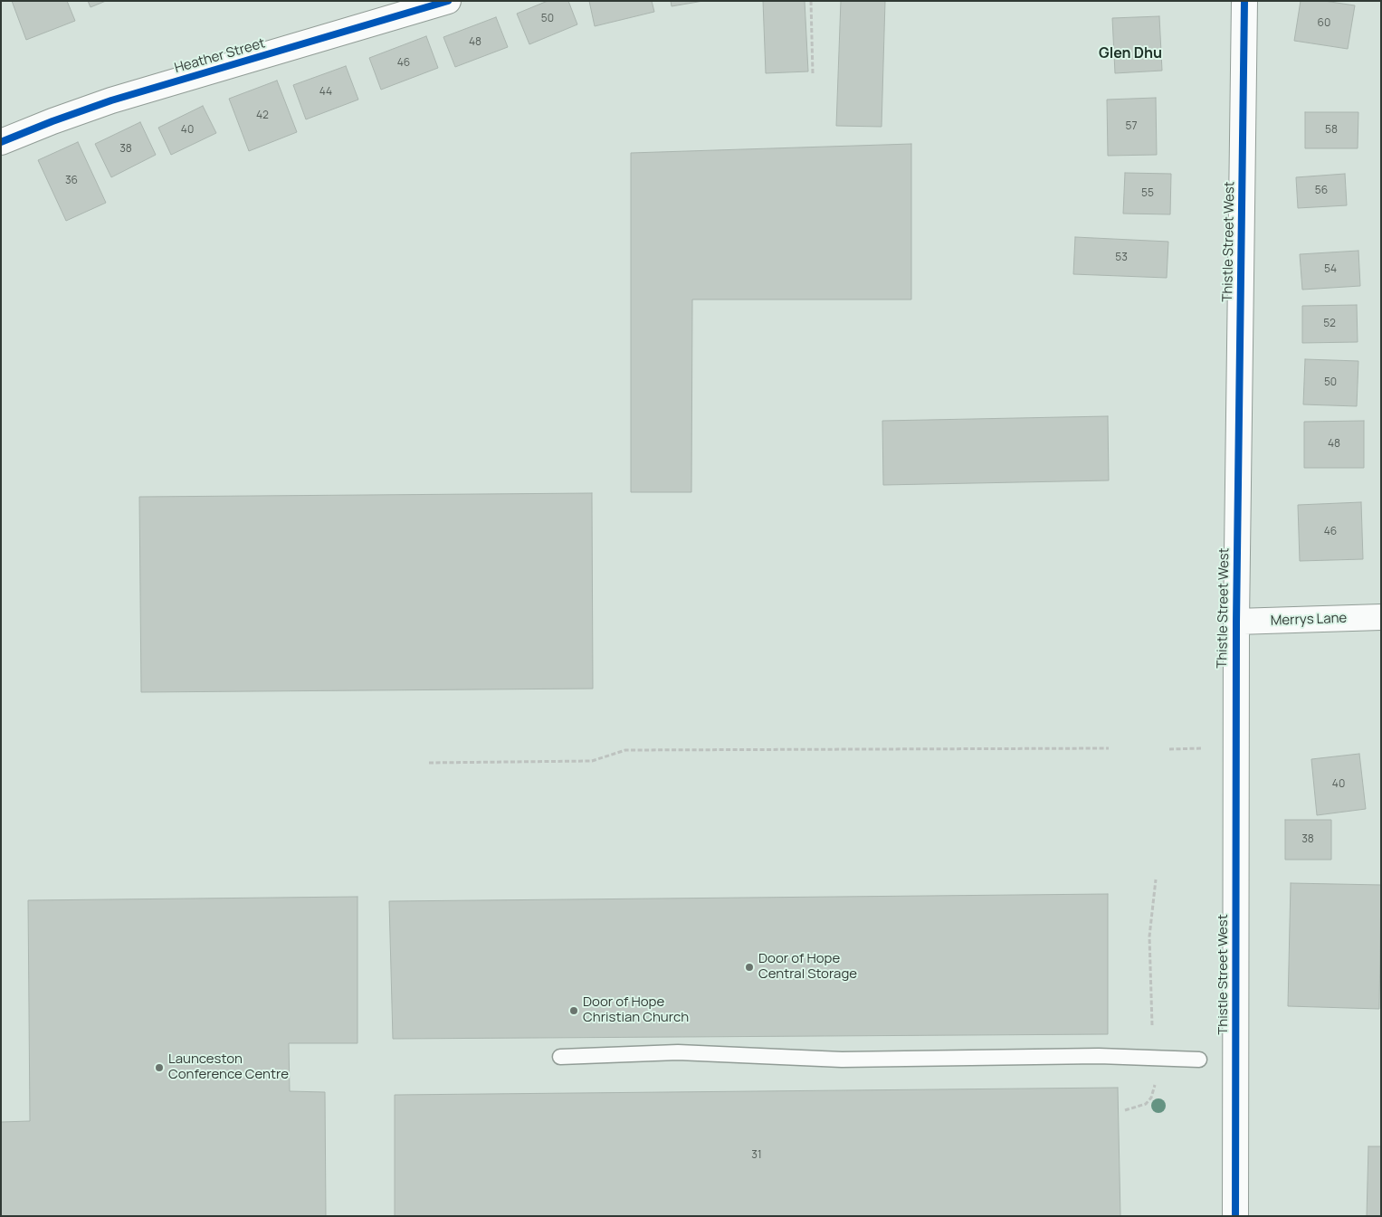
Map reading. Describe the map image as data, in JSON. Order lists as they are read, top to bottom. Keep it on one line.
{"streets":{"street":["Heather Street","Thistle Street West","Merrys Lane"]},"crossings":[["Thistle Street West","Merrys Lane"]],"districts":["Glen Dhu"],"places":["Door of Hope Central Storage","Door of Hope Christian Church","Launceston Conference Centre"],"house_numbers":["50","60","48","46","44","42","57","40","58","38","36","56","55","53","54","52","50","48","46","40","38","31"]}
